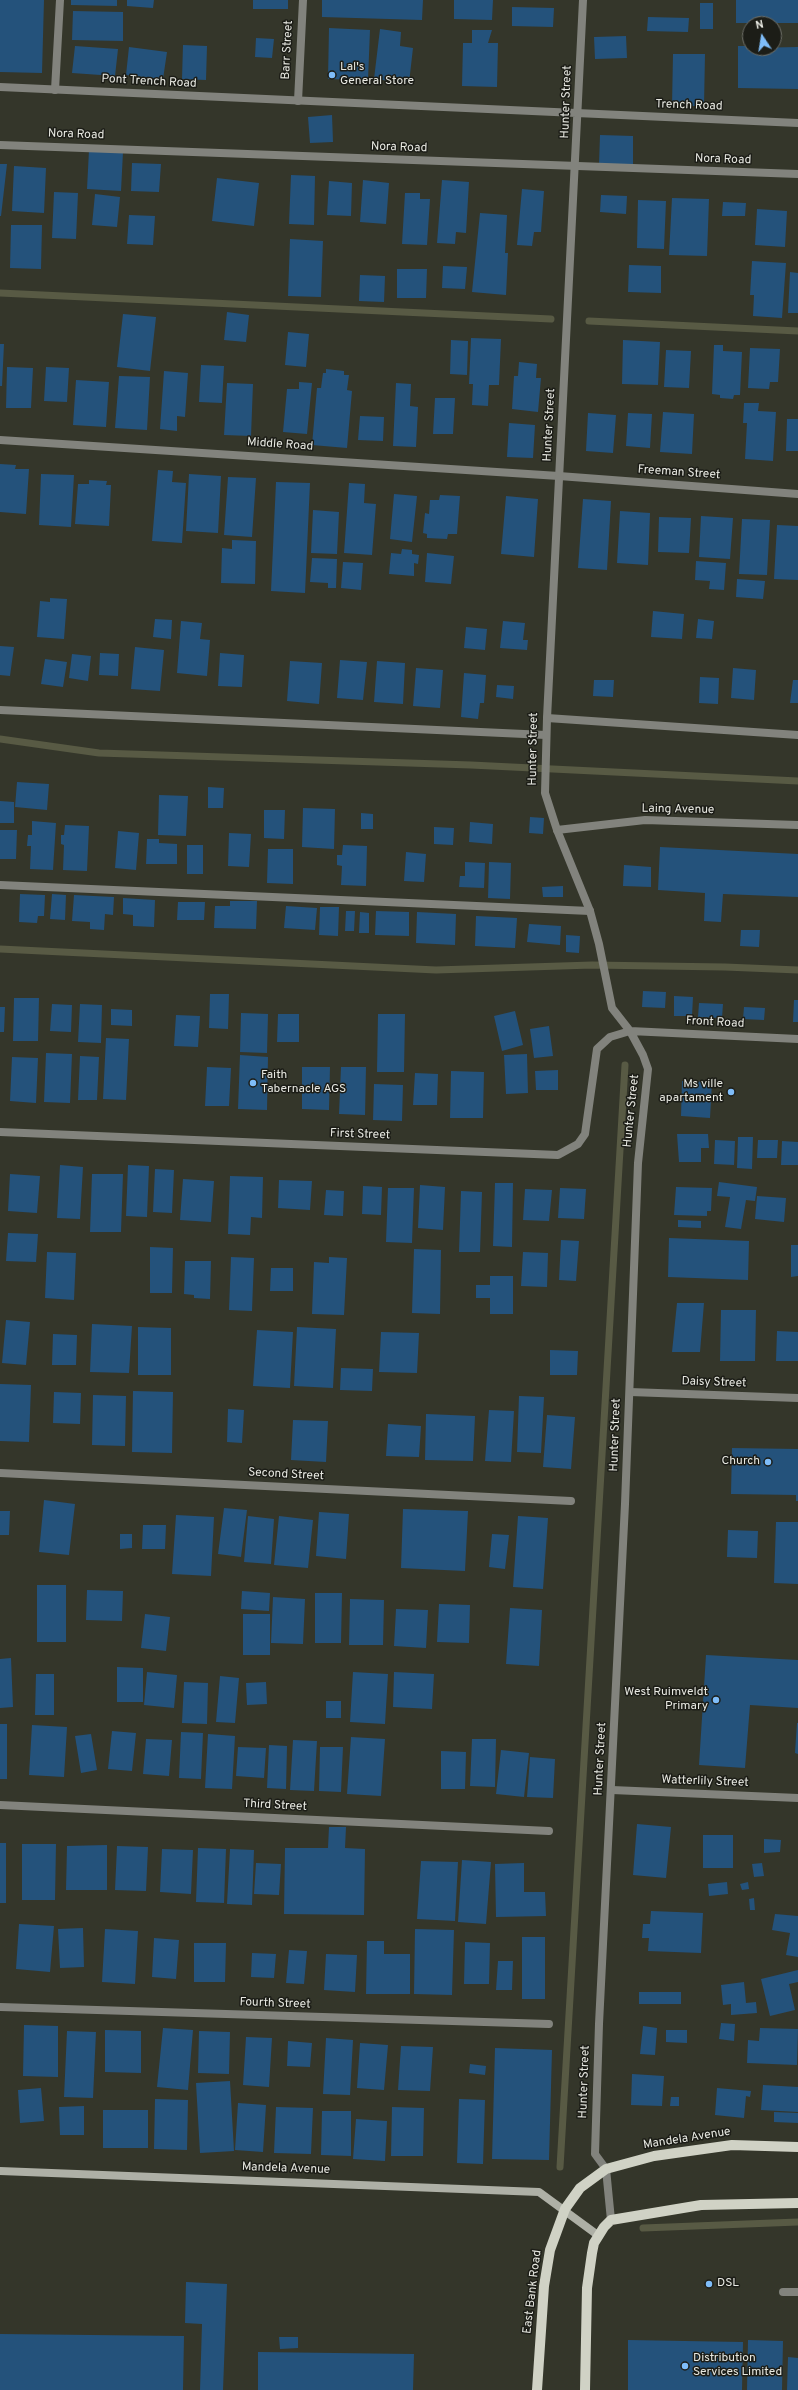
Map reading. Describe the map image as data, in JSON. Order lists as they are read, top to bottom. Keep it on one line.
{"streets":{"main road":["Mandela Avenue","East Bank Road"],"street":["Barr Street","Pont Trench Road","Hunter Street","Trench Road","Nora Road","Middle Road","Freeman Street","Laing Avenue","Front Road","First Street","Daisy Street","Second Street","Watterlily Street","Third Street","Fourth Street"]},"crossings":[["Barr Street","Pont Trench Road"],["Pont Trench Road","Hunter Street"],["Pont Trench Road","Trench Road"],["Hunter Street","Trench Road"],["Hunter Street","Nora Road"],["Hunter Street","Middle Road"],["Hunter Street","Freeman Street"],["Hunter Street","Laing Avenue"],["Hunter Street","Front Road"],["Hunter Street","First Street"],["Hunter Street","Daisy Street"],["Hunter Street","Watterlily Street"],["Hunter Street","Mandela Avenue"],["Hunter Street","East Bank Road"],["Middle Road","Freeman Street"],["Front Road","First Street"],["Mandela Avenue","East Bank Road"]],"places":["Lal's General Store","Faith Tabernacle AGS","Ms ville apartament","Church","West Ruimveldt Primary","DSL","Distribution Services Limited"],"north":"top"}
